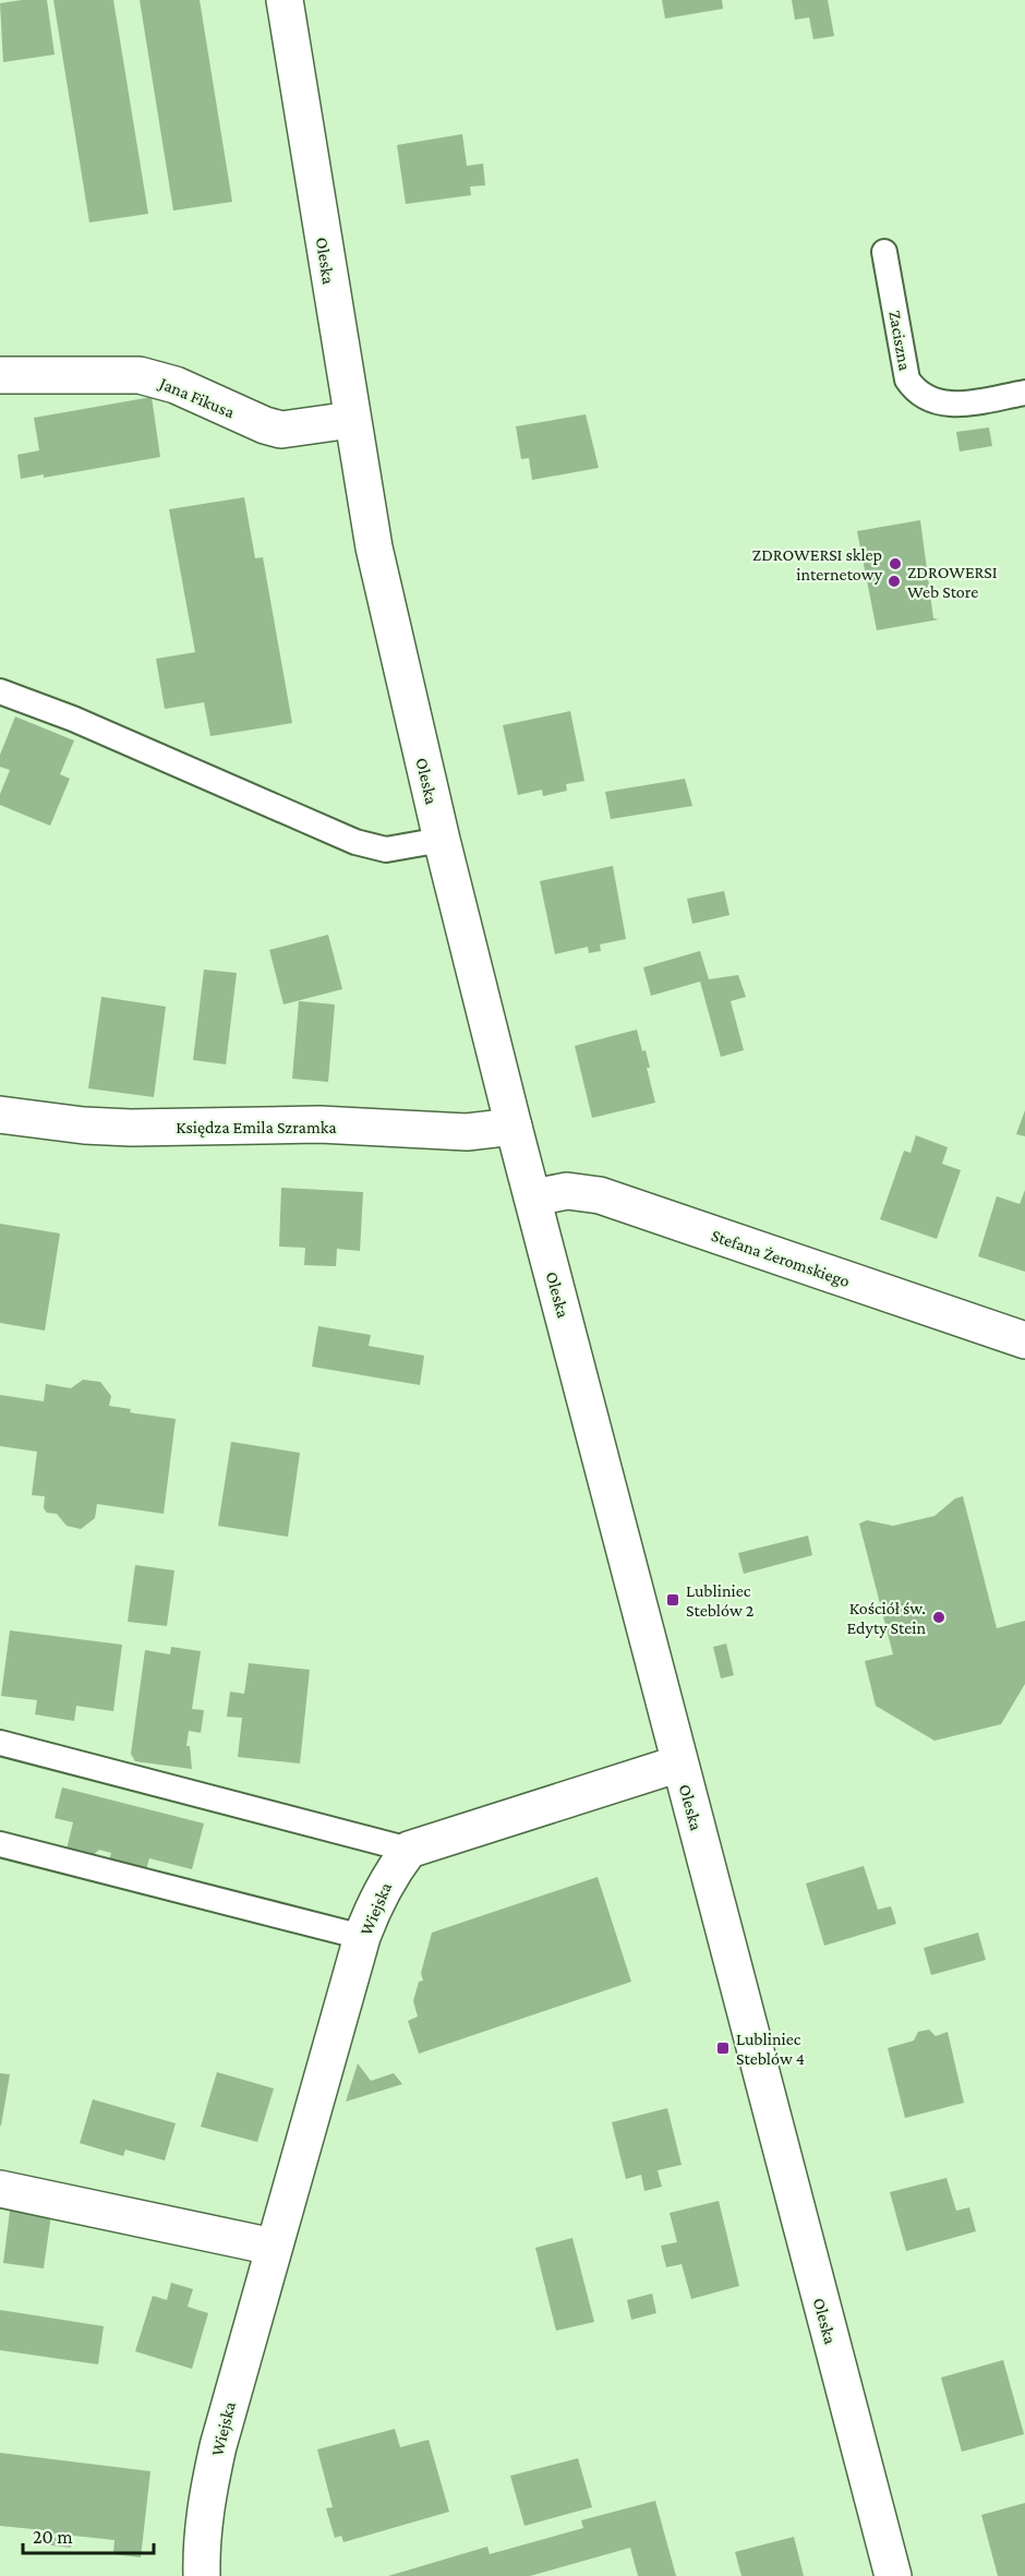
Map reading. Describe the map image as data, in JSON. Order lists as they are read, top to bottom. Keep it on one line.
{"streets":{"street":["Oleska","Jana Fikusa","Księdza Emila Szramka","Stefana Żeromskiego","Wiejska"],"lane":["Zaciszna"]},"crossings":[["Oleska","Jana Fikusa"],["Oleska","Księdza Emila Szramka"],["Oleska","Stefana Żeromskiego"]],"places":{"other":["ZDROWERSI sklep internetowy","ZDROWERSI Web Store","Kościół św. Edyty Stein"],"transit":["Lubliniec Steblów 2","Lubliniec Steblów 4"]},"scale_bar":"20 m"}
